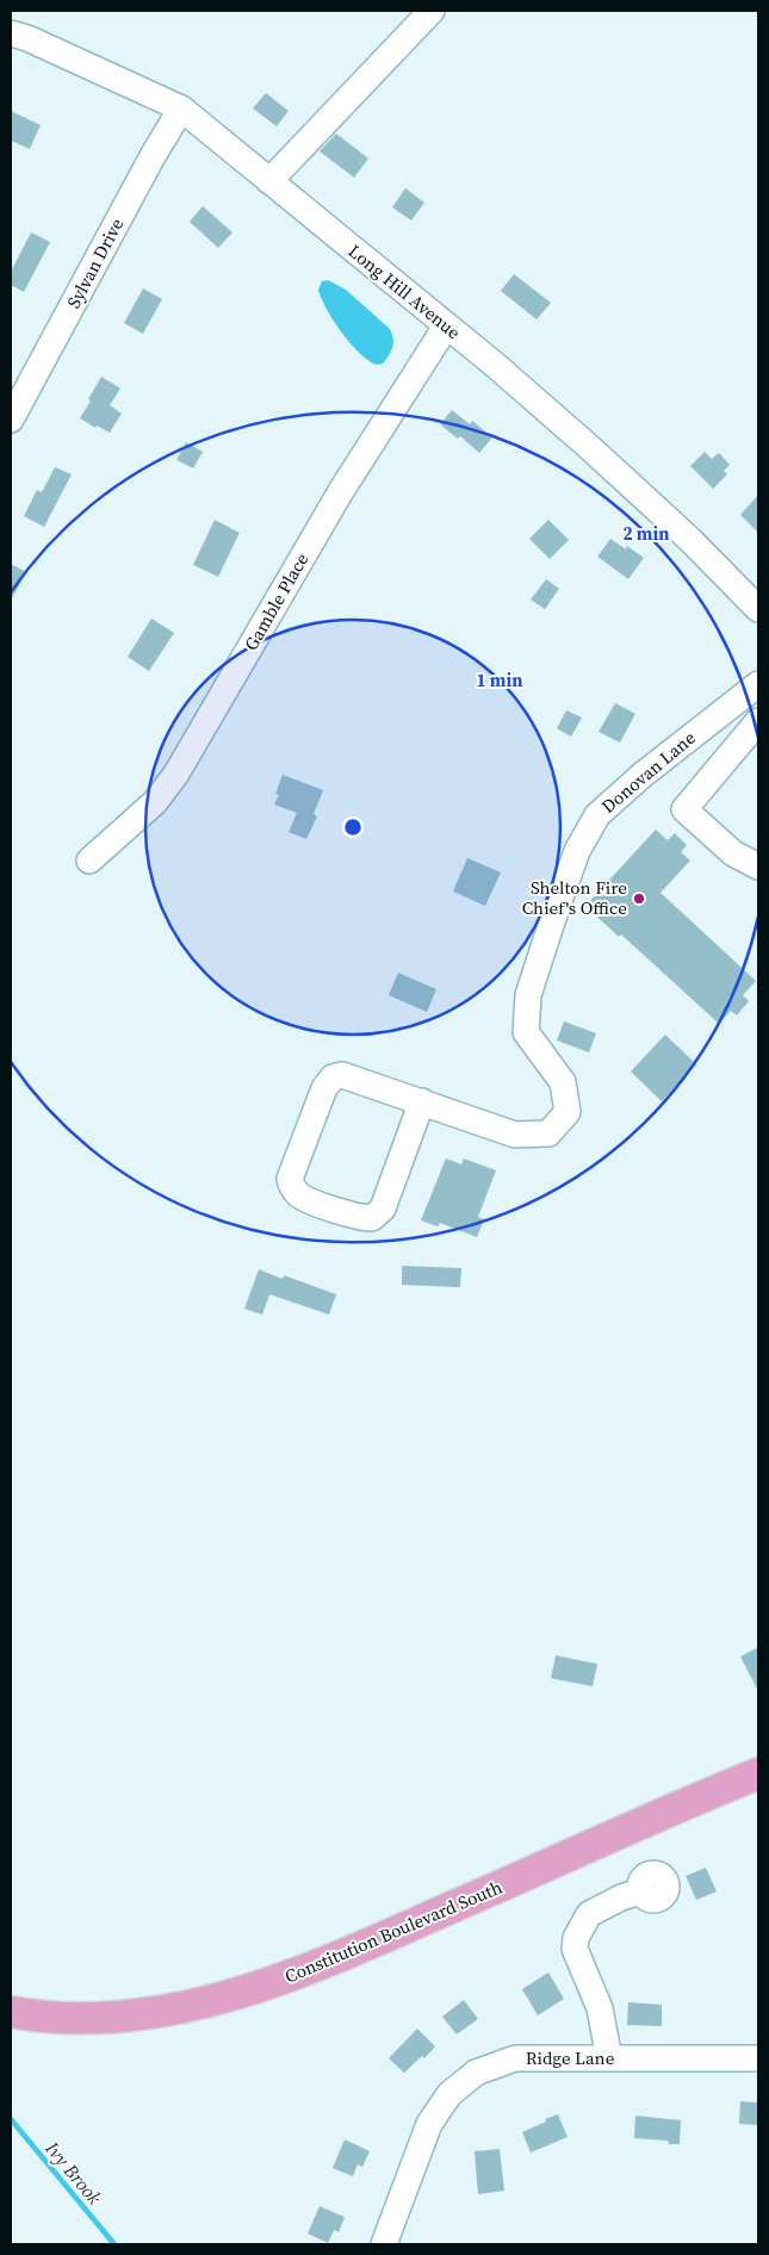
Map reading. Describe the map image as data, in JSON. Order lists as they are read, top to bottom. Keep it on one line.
{"streets":{"main road":["Constitution Boulevard South"],"street":["Sylvan Drive","Long Hill Avenue","Gamble Place","Donovan Lane","Ridge Lane"]},"crossings":[["Sylvan Drive","Long Hill Avenue"],["Long Hill Avenue","Gamble Place"]],"water":["Ivy Brook"],"places":["Shelton Fire Chief's Office"],"rings":["2 min","1 min"]}
